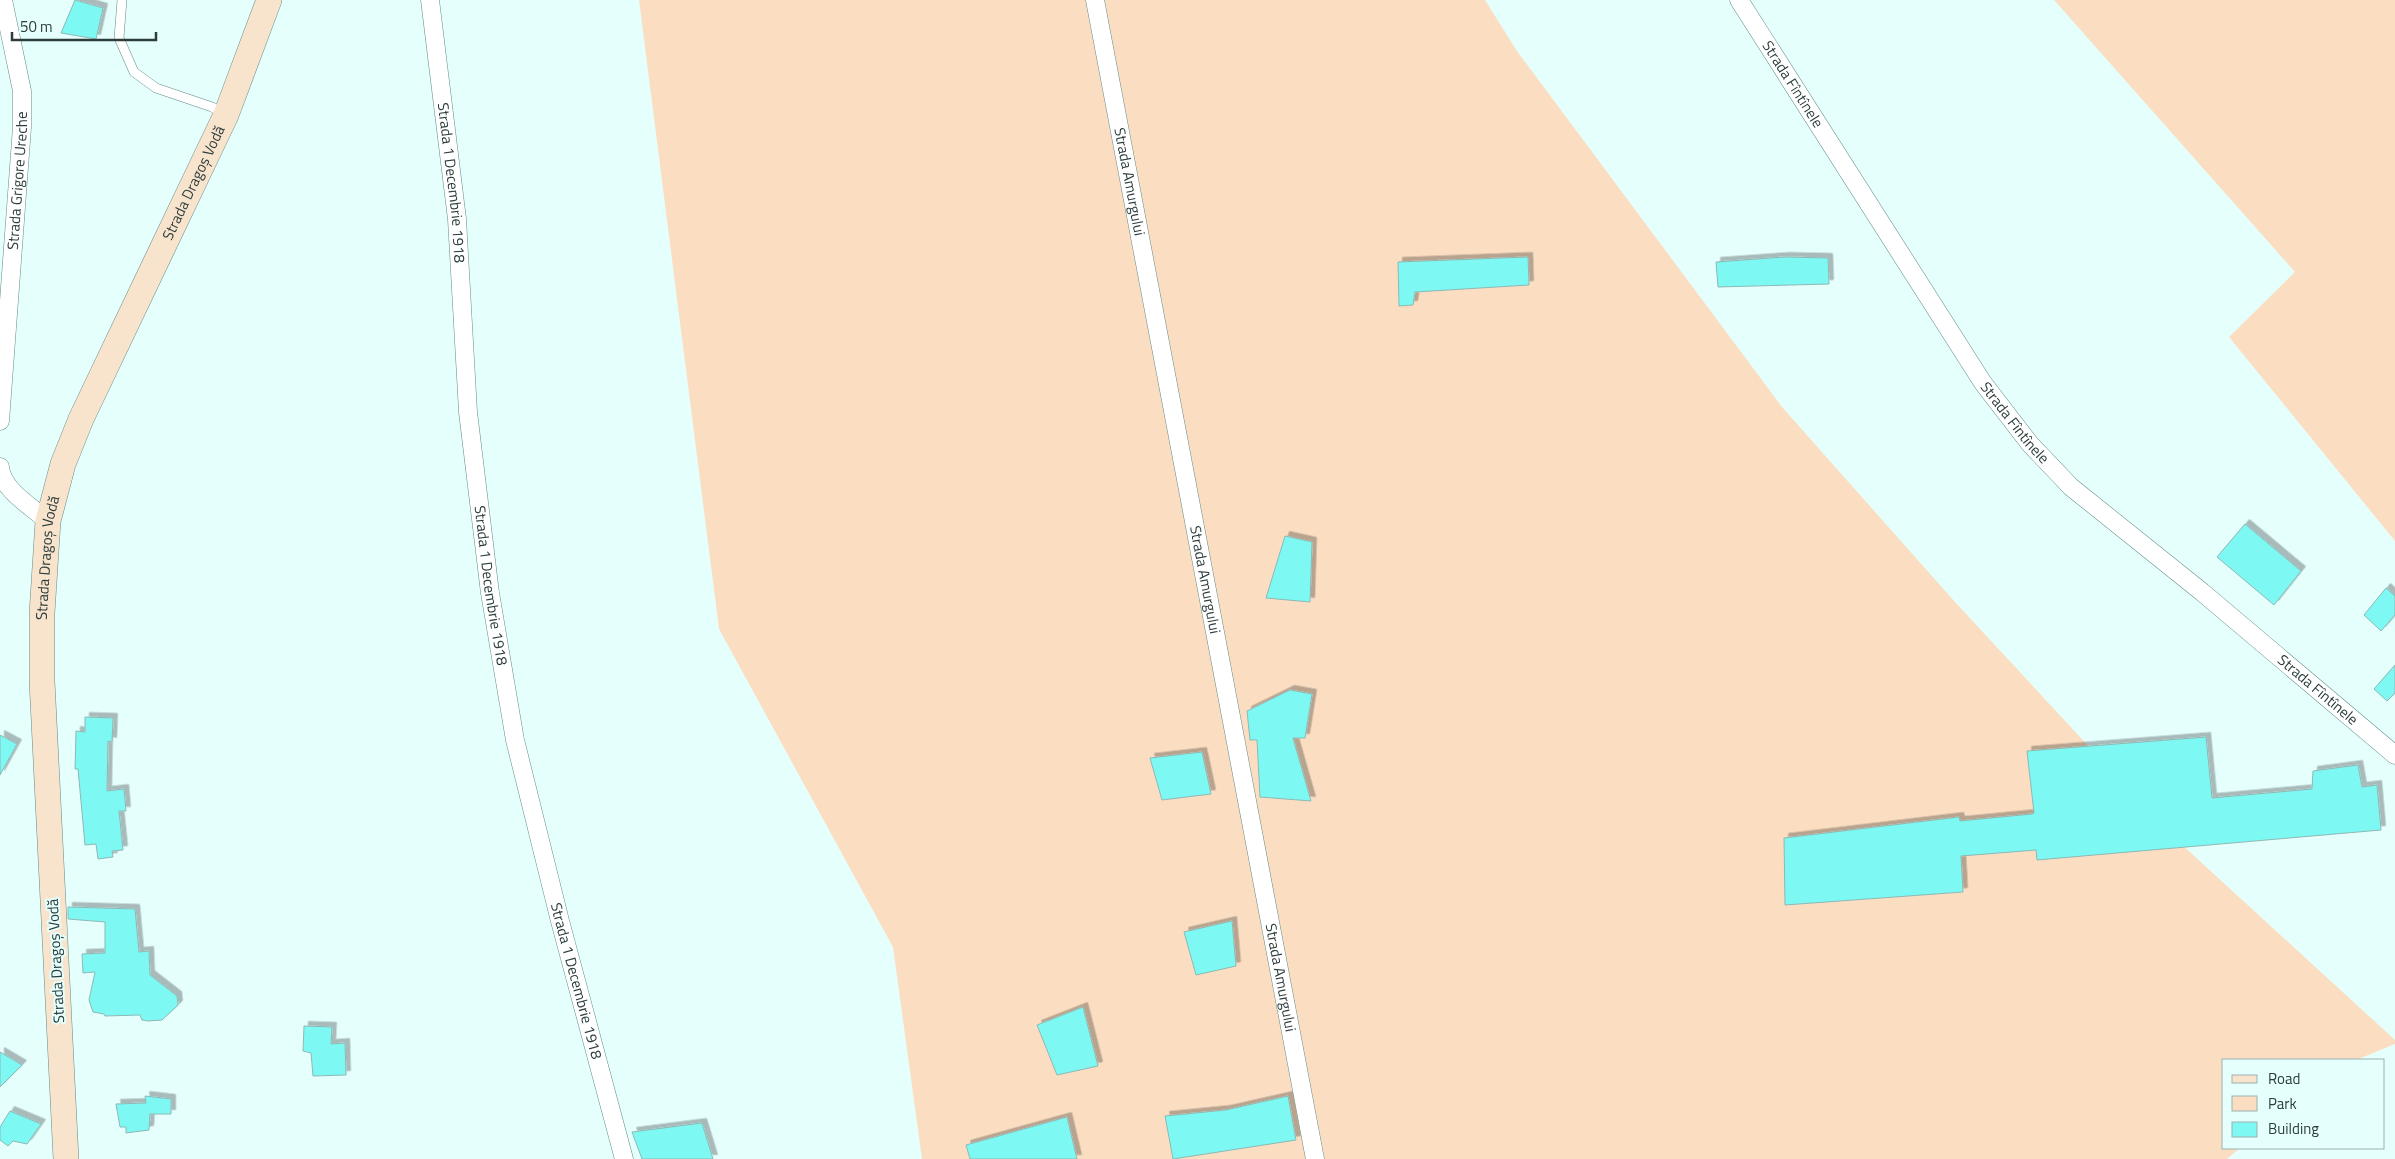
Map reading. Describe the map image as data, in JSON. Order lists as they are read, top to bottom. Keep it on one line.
{"streets":{"main road":["Strada Dragoș Vodă"],"street":["Strada Fîntînele","Strada Grigore Ureche","Strada Amurgului","Strada 1 Decembrie 1918"]},"legend":["Road","Park","Building"],"scale_bar":"50 m"}
